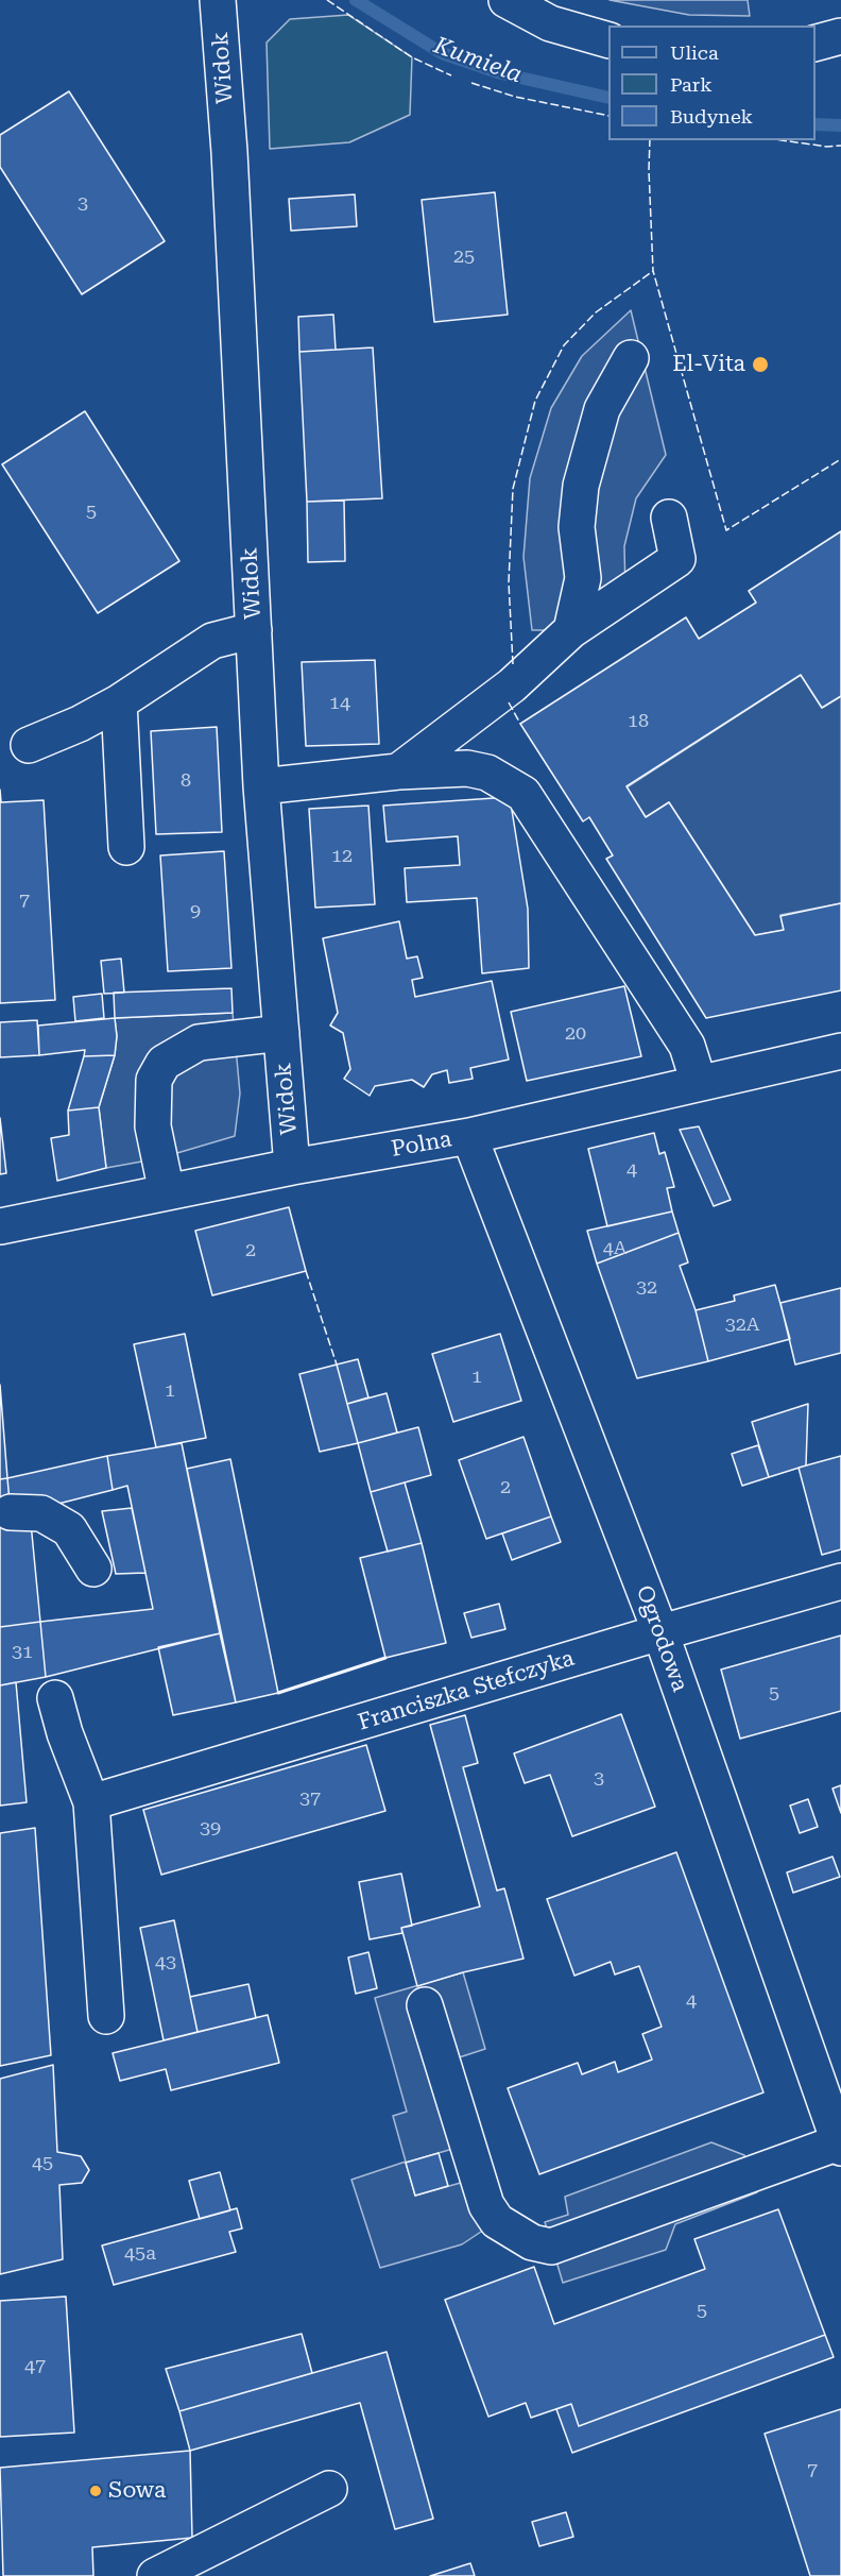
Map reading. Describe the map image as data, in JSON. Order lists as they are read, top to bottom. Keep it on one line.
{"streets":{"street":["Widok","Polna","Ogrodowa","Franciszka Stefczyka"]},"crossings":[["Widok","Polna"],["Polna","Ogrodowa"],["Ogrodowa","Franciszka Stefczyka"]],"water":["Kumiela"],"places":["El-Vita","Sowa"],"house_numbers":["3","25","5","14","18","8","12","7","9","20","4","4A","2","32","32A","1","1","2","31","5","3","37","39","43","4","45","45a","5","47","7"],"legend":["Ulica","Park","Budynek"]}
